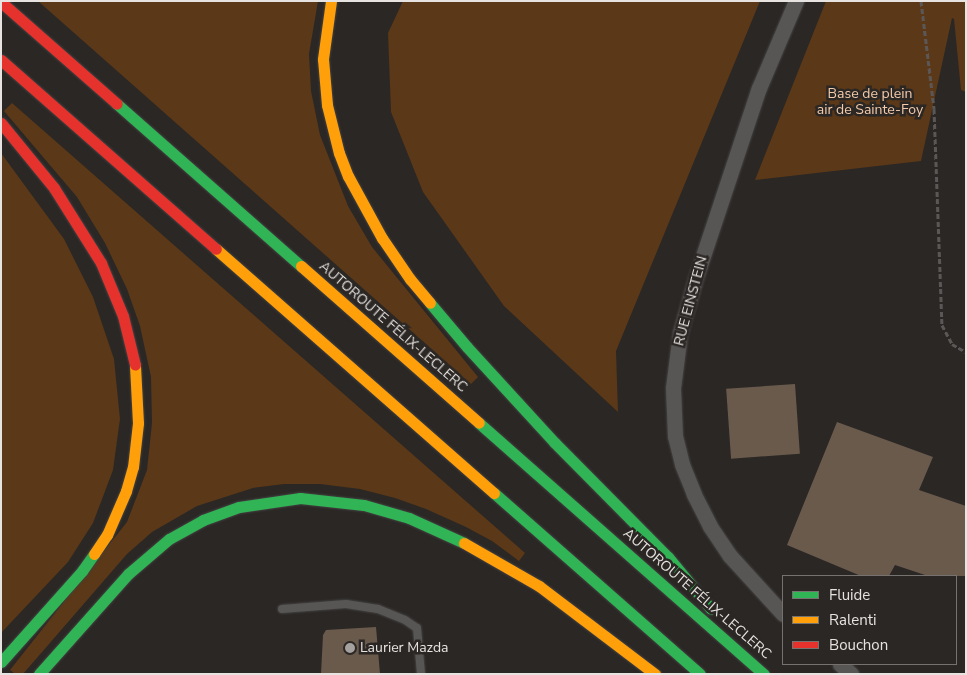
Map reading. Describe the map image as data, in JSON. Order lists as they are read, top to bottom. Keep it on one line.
{"streets":{"highway":["AUTOROUTE FÉLIX-LECLERC"],"street":["RUE EINSTEIN"]},"parks":["Base de plein air de Sainte-Foy"],"places":["Laurier Mazda"],"legend":["Fluide","Ralenti","Bouchon"]}
